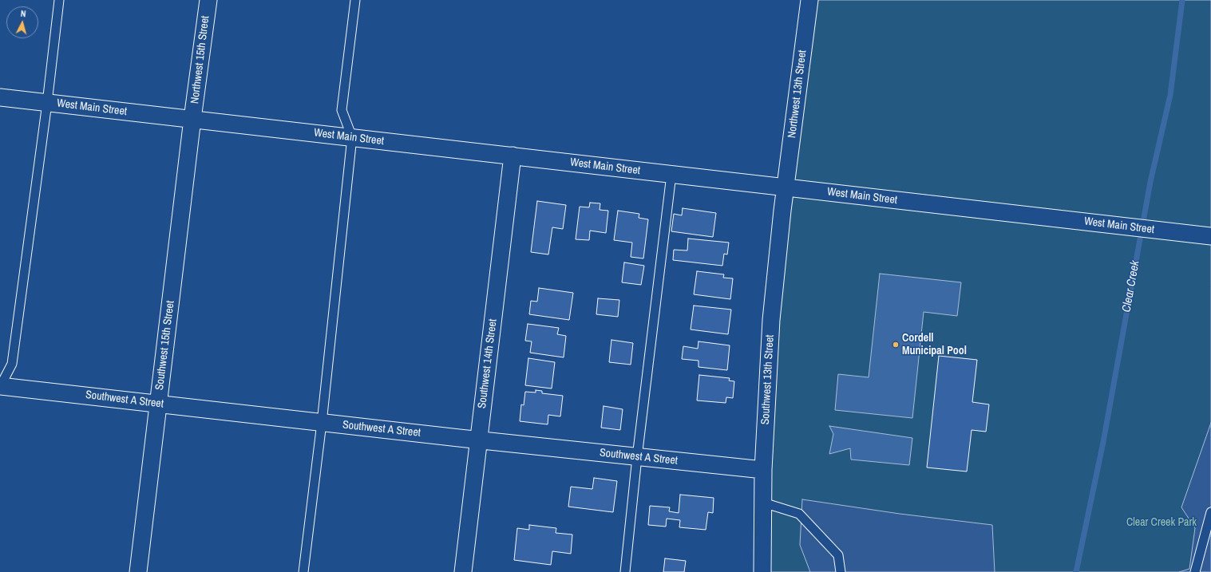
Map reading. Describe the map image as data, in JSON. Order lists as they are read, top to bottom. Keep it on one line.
{"streets":{"street":["Northwest 15th Street","Northwest 13th Street","West Main Street","Southwest 15th Street","Southwest 14th Street","Southwest 13th Street","Southwest A Street"]},"crossings":[["Northwest 15th Street","West Main Street"],["Northwest 15th Street","Southwest 15th Street"],["Northwest 13th Street","West Main Street"],["Northwest 13th Street","Southwest 13th Street"],["West Main Street","Southwest 15th Street"],["West Main Street","Southwest 14th Street"],["West Main Street","Southwest 13th Street"],["Southwest 15th Street","Southwest A Street"],["Southwest 14th Street","Southwest A Street"],["Southwest 13th Street","Southwest A Street"]],"water":["Clear Creek"],"parks":["Clear Creek Park"],"places":["Cordell Municipal Pool"],"north":"top"}
